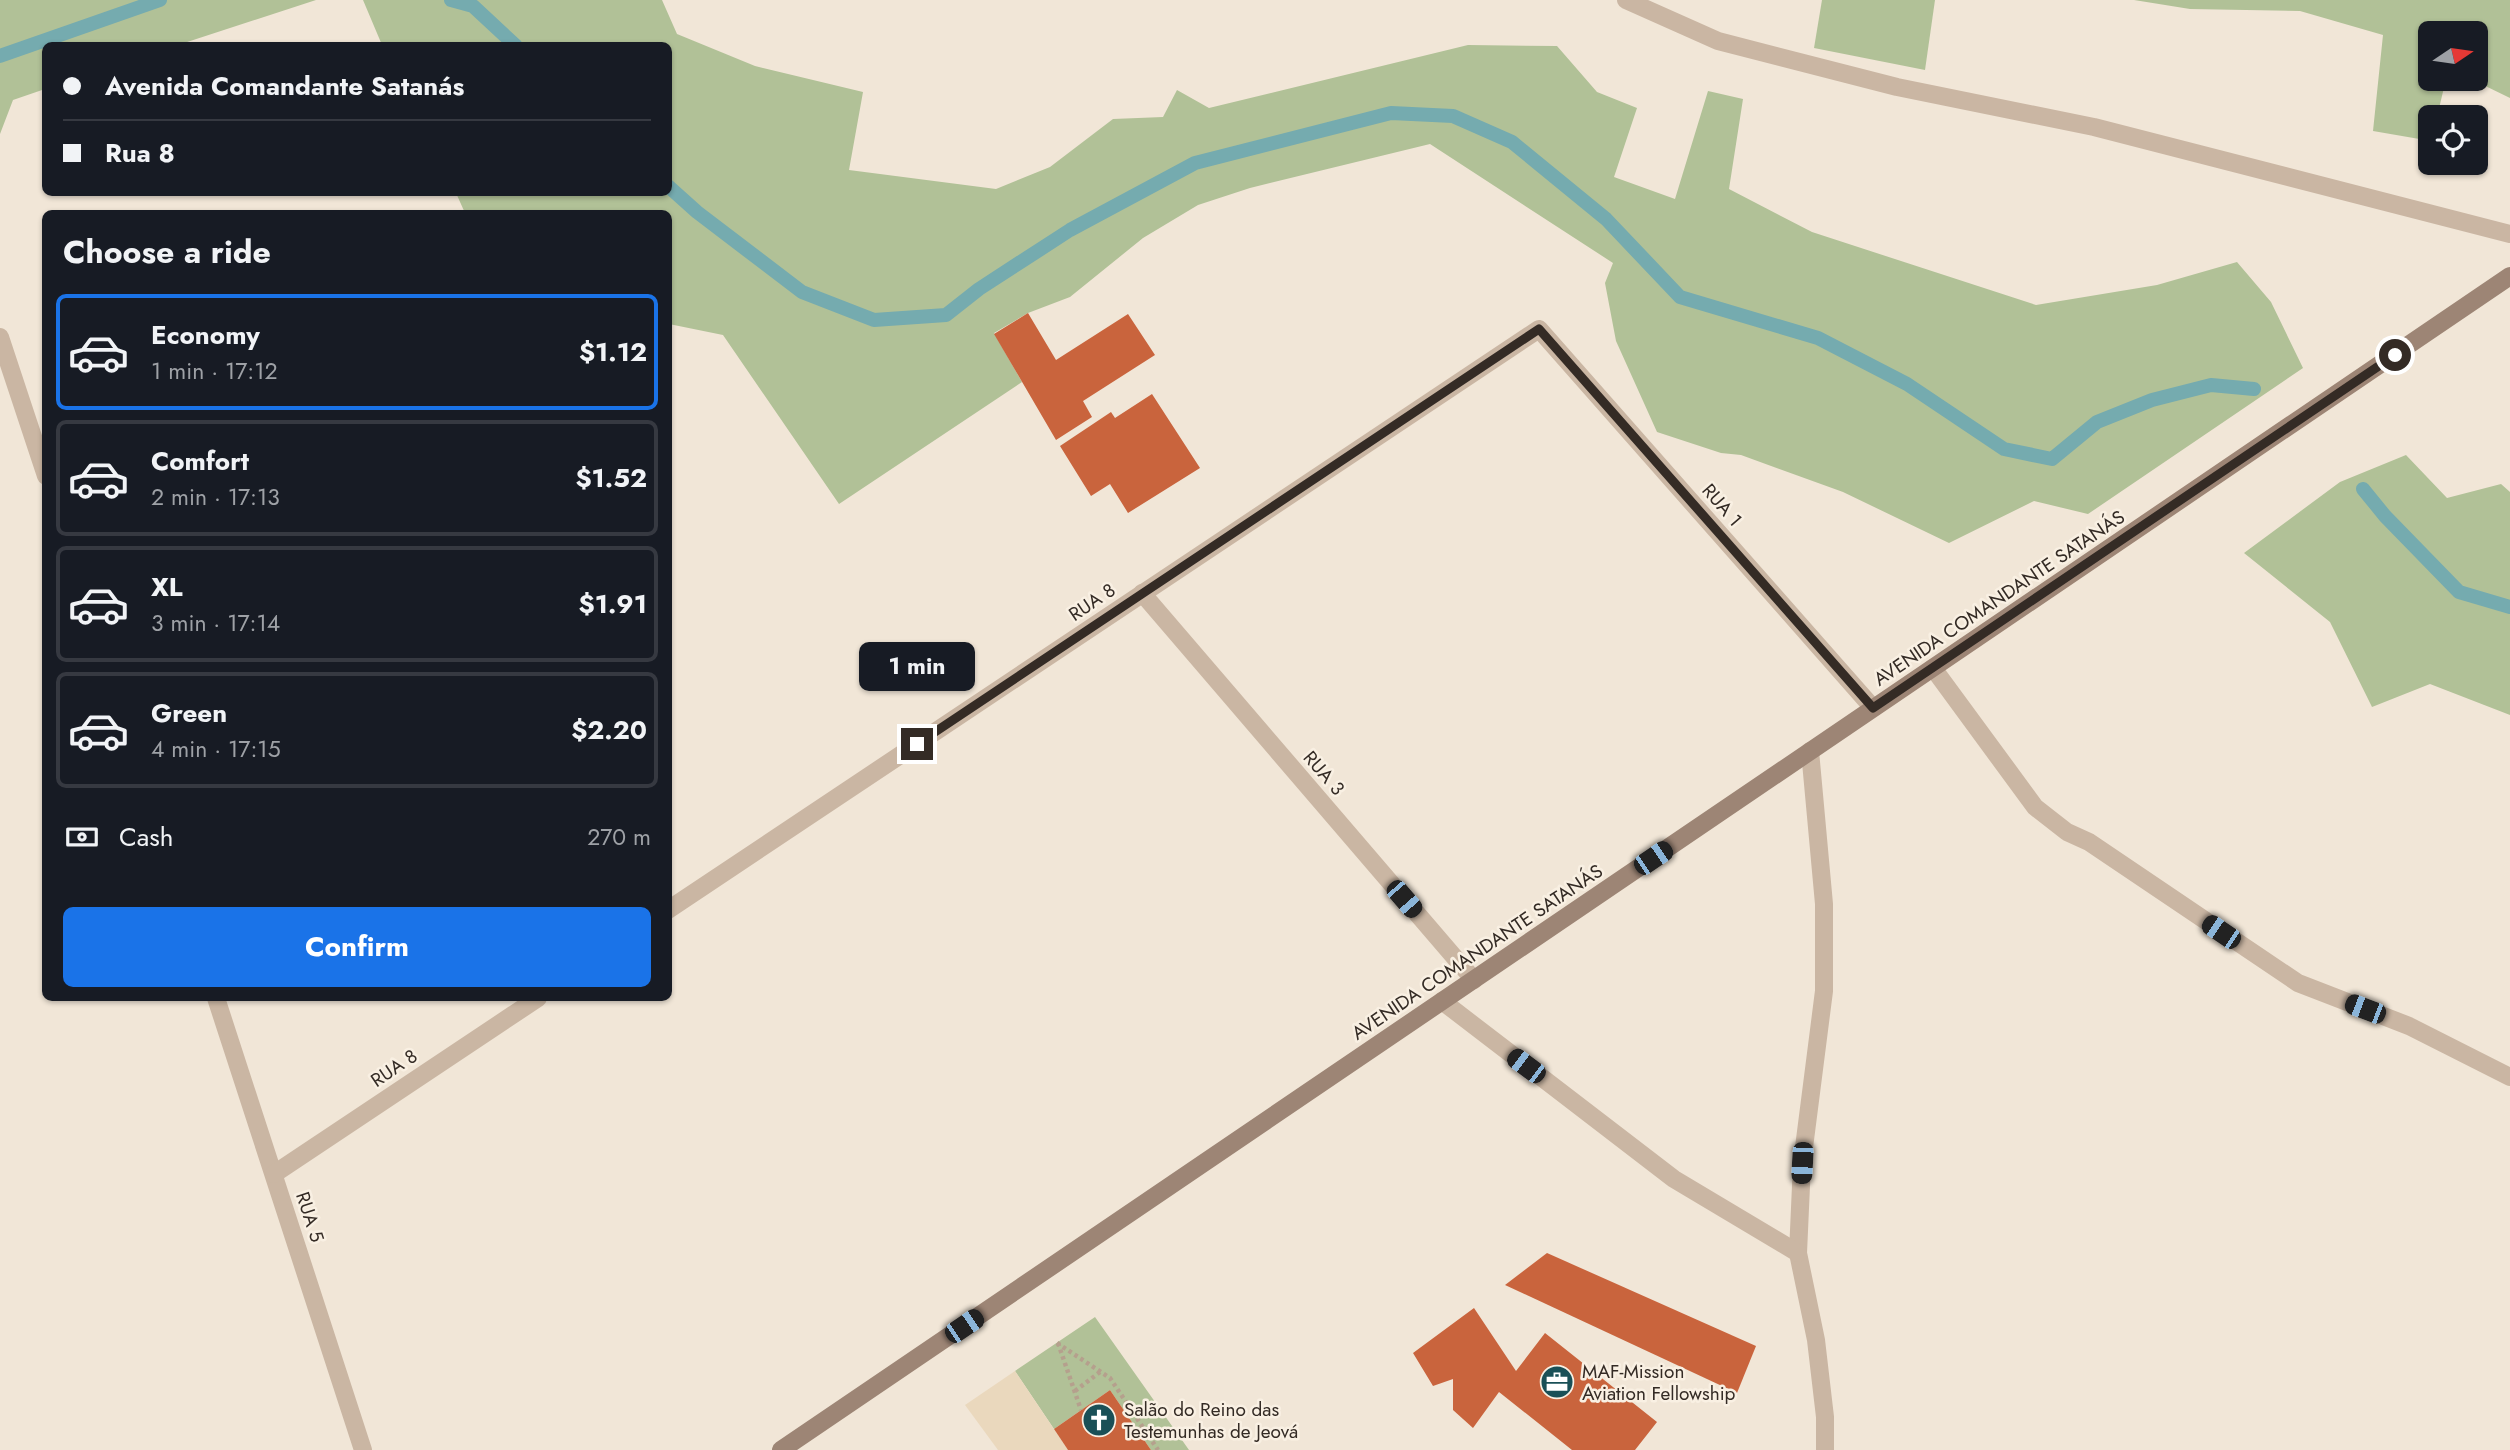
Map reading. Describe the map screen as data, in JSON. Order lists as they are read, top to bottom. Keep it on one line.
{"streets":{"street":["RUA 1","AVENIDA COMANDANTE SATANÁS","RUA 8","RUA 3","RUA 5"]},"crossings":[["RUA 1","AVENIDA COMANDANTE SATANÁS"],["RUA 1","RUA 8"],["AVENIDA COMANDANTE SATANÁS","RUA 3"],["RUA 8","RUA 3"],["RUA 8","RUA 5"]],"places":{"office":["MAF-Mission Aviation Fellowship"],"church":["Salão do Reino das Testemunhas de Jeová"]},"north":"right","page":{"banner":["Avenida Comandante Satanás","Rua 8"],"heading":"Choose a ride","list":[{"name":"Economy","note":"1 min · 17:12","value":"$1.12"},{"name":"Comfort","note":"2 min · 17:13","value":"$1.52"},{"name":"XL","note":"3 min · 17:14","value":"$1.91"},{"name":"Green","note":"4 min · 17:15","value":"$2.20"}],"bubble":"1 min","pay":["Cash","270 m"],"buttons":"Confirm"}}
